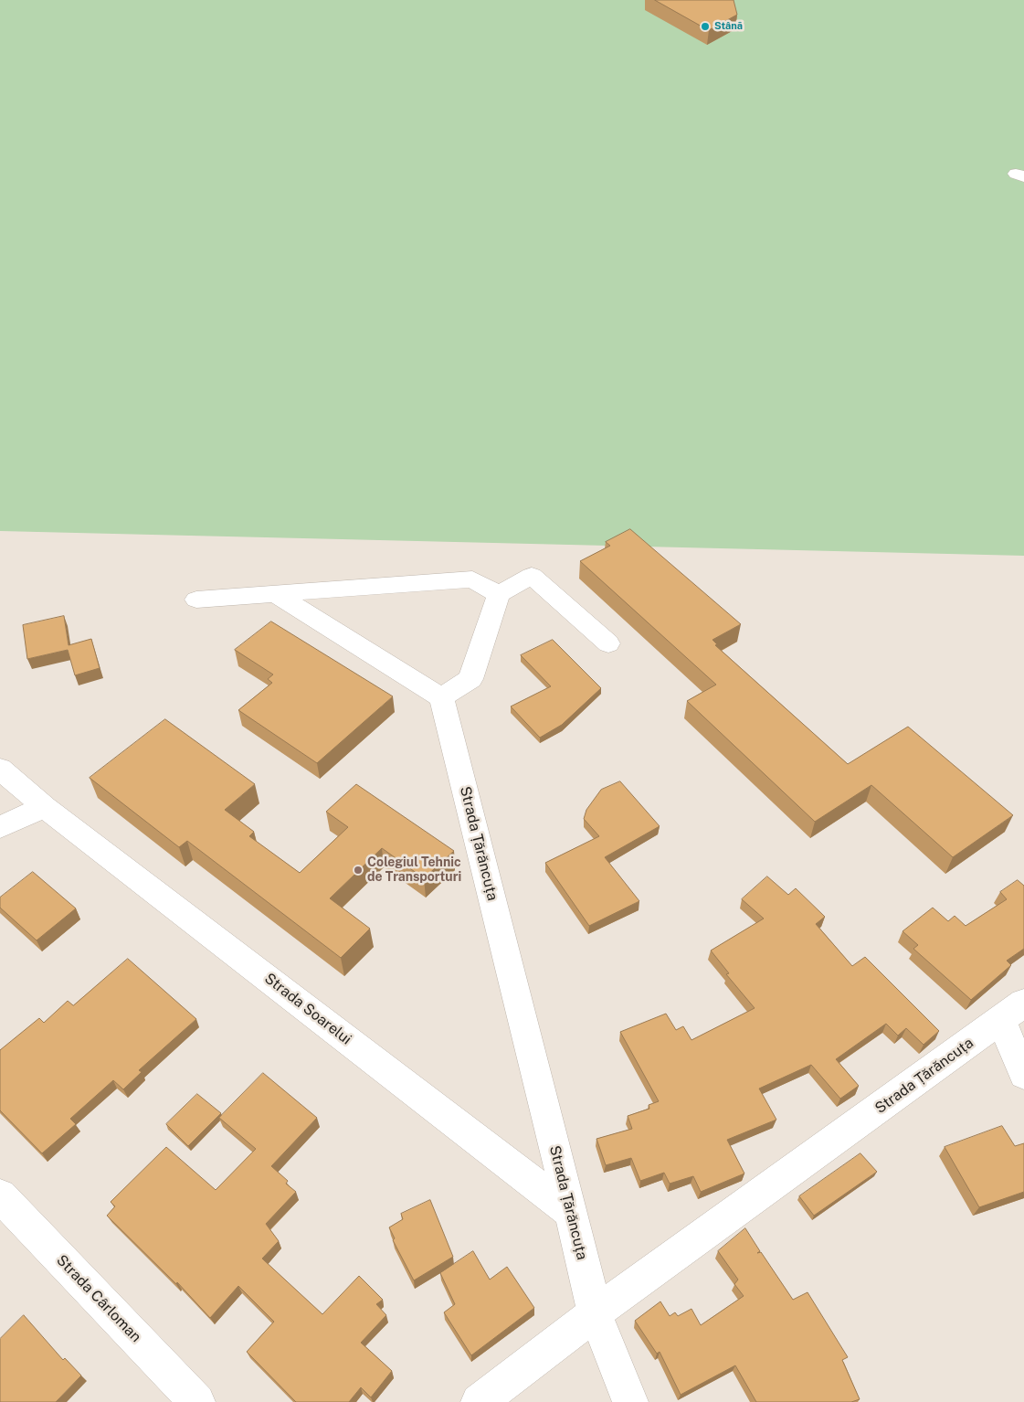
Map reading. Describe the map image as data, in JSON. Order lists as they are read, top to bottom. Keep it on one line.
{"streets":{"street":["Strada Țărăncuța","Strada Soarelui","Strada Cârloman"]},"crossings":[["Strada Țărăncuța","Strada Soarelui"]],"places":["Stână","Colegiul Tehnic de Transporturi"]}
